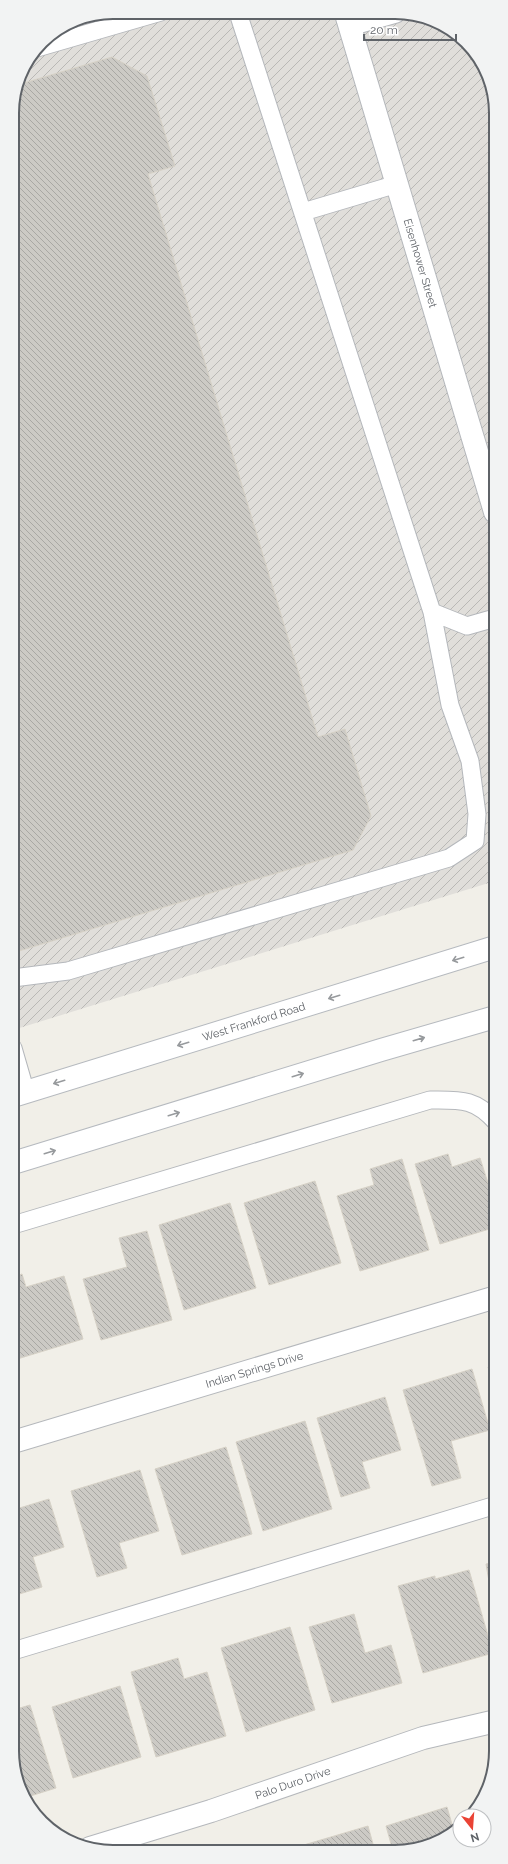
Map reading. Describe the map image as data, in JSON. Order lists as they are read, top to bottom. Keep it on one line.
{"streets":{"street":["Eisenhower Street","West Frankford Road","Indian Springs Drive","Palo Duro Drive"]},"scale_bar":"20 m","north":"bottom"}
